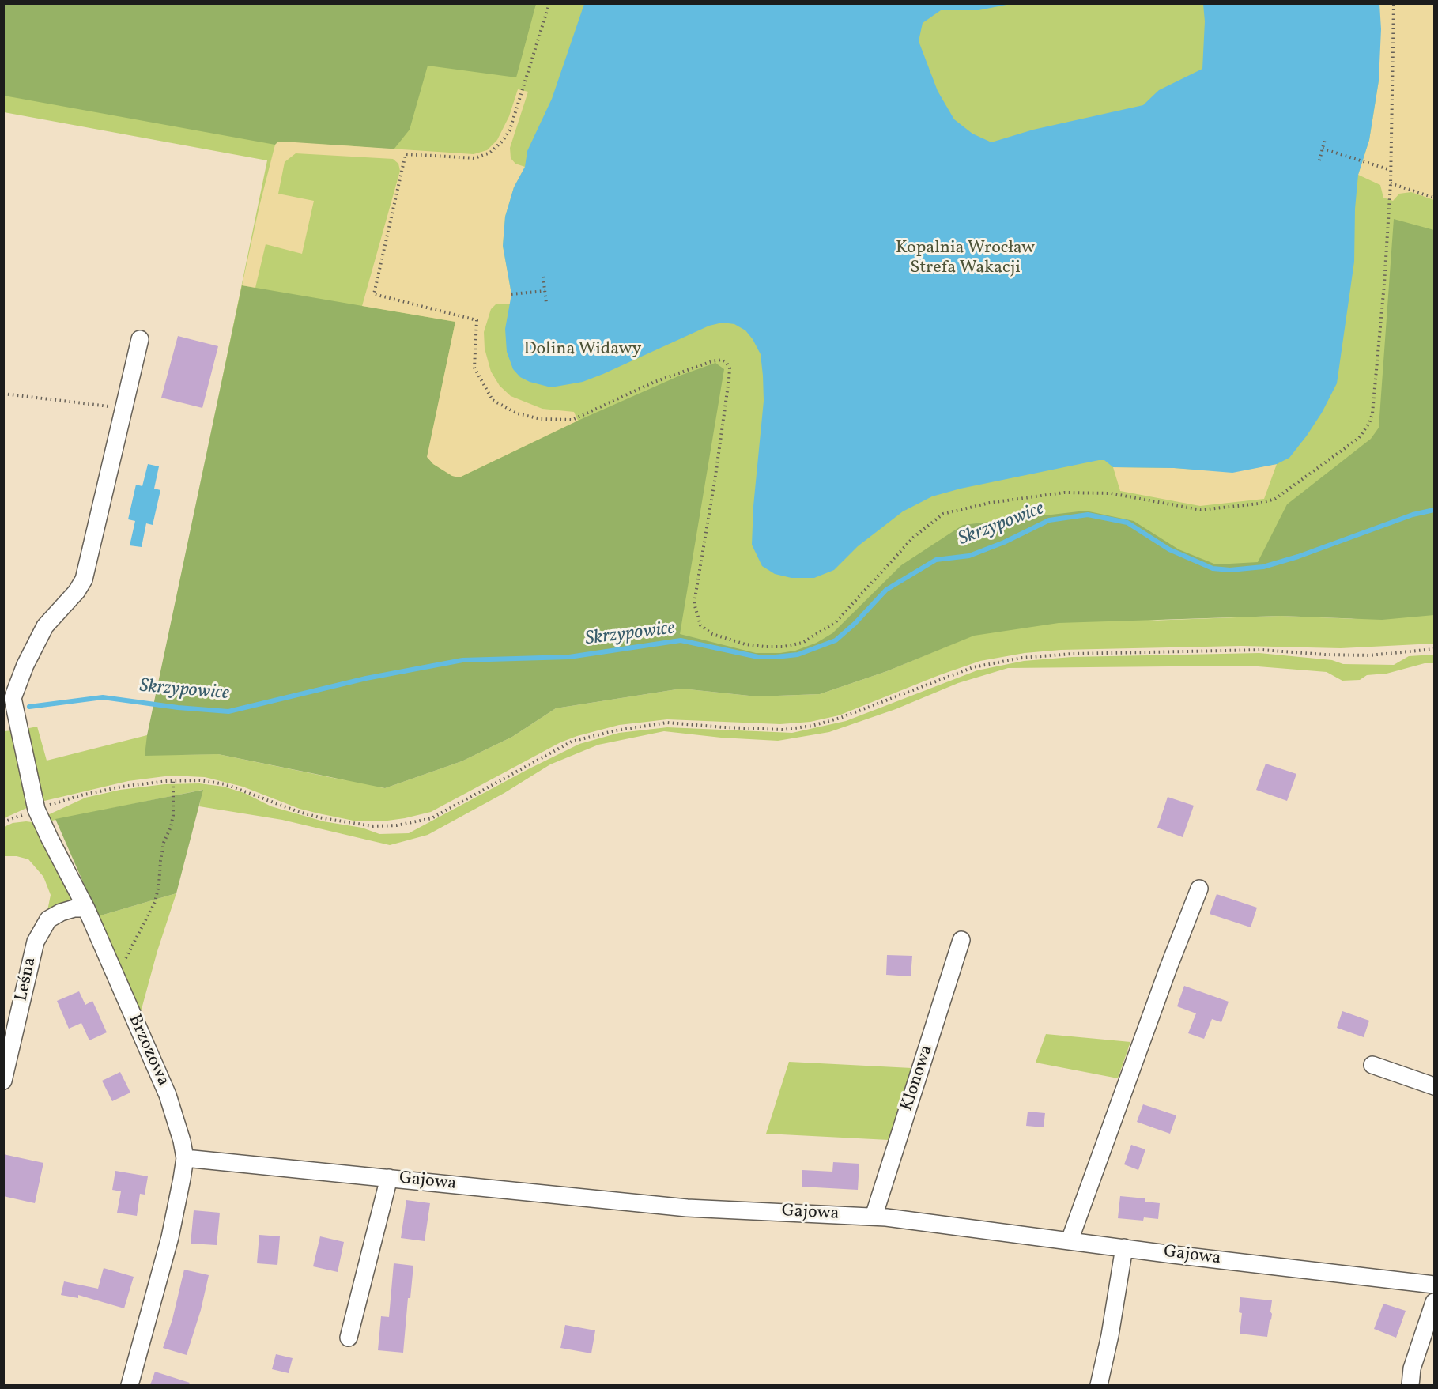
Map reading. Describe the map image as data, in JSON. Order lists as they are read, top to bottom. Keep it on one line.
{"streets":{"street":["Leśna","Brzozowa","Klonowa","Gajowa"]},"crossings":[["Leśna","Brzozowa"],["Brzozowa","Gajowa"],["Klonowa","Gajowa"]],"water":["Skrzypowice"],"parks":["Kopalnia Wrocław Strefa Wakacji","Dolina Widawy"]}
